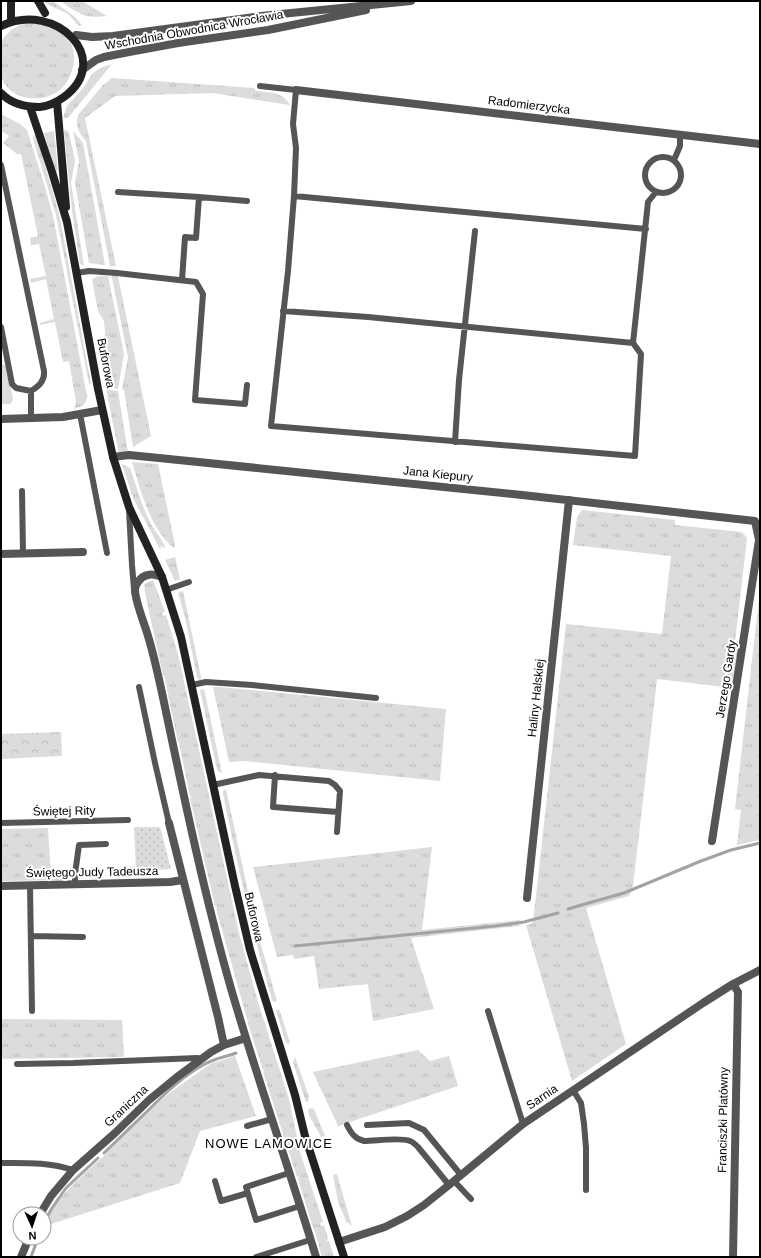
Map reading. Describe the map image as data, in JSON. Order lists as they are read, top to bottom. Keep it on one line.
{"streets":{"main road":["Buforowa"],"street":["Wschodnia Obwodnica Wrocławia","Radomierzycka","Jana Kiepury","Jerzego Gardy","Haliny Halskiej","Świętego Judy Tadeusza","Sarnia","Graniczna","Franciszki Platówny"],"lane":["Świętej Rity"]},"crossings":[["Buforowa","Jana Kiepury"],["Buforowa","Sarnia"],["Buforowa","Graniczna"],["Jana Kiepury","Jerzego Gardy"],["Jana Kiepury","Haliny Halskiej"],["Sarnia","Franciszki Platówny"]],"districts":["NOWE LAMOWICE"],"north":"bottom"}
